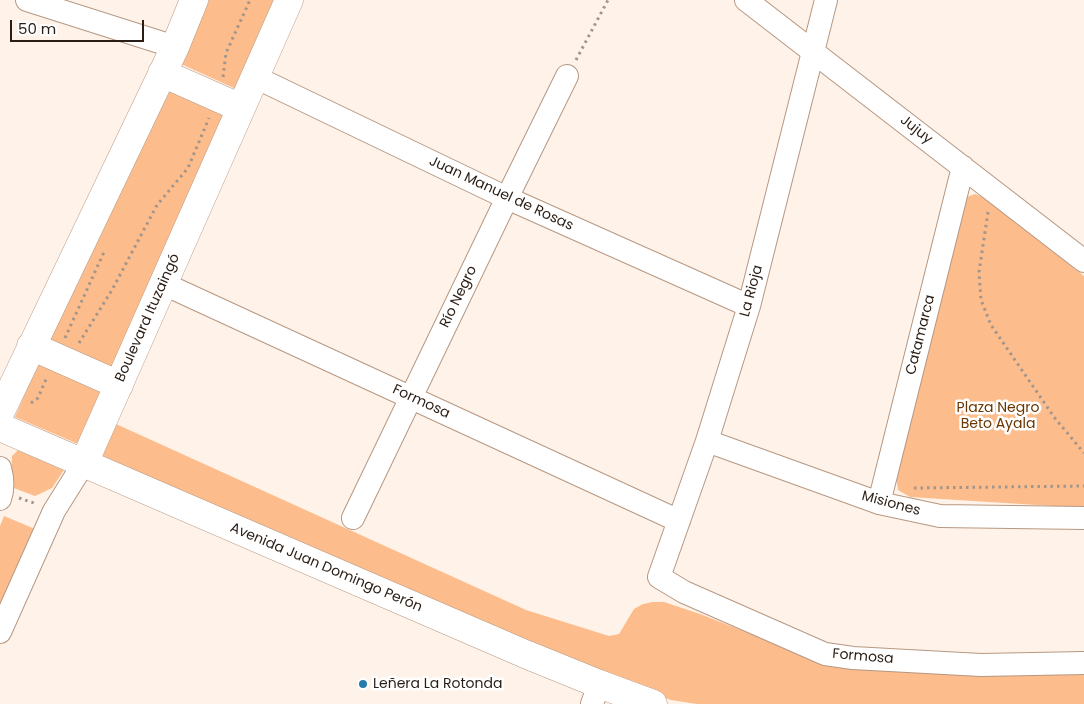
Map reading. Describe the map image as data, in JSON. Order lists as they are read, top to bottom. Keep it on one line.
{"streets":{"main road":["Boulevard Ituzaingó","Avenida Juan Domingo Perón"],"street":["Jujuy","Juan Manuel de Rosas","La Rioja","Río Negro","Catamarca","Formosa","Misiones"]},"crossings":[["Jujuy","La Rioja"],["Jujuy","Catamarca"],["Juan Manuel de Rosas","La Rioja"],["Juan Manuel de Rosas","Río Negro"],["Juan Manuel de Rosas","Boulevard Ituzaingó"],["La Rioja","Formosa"],["La Rioja","Misiones"],["Río Negro","Formosa"],["Boulevard Ituzaingó","Formosa"],["Boulevard Ituzaingó","Avenida Juan Domingo Perón"],["Catamarca","Misiones"]],"parks":["Plaza Negro Beto Ayala"],"places":["Leñera La Rotonda"],"scale_bar":"50 m"}
